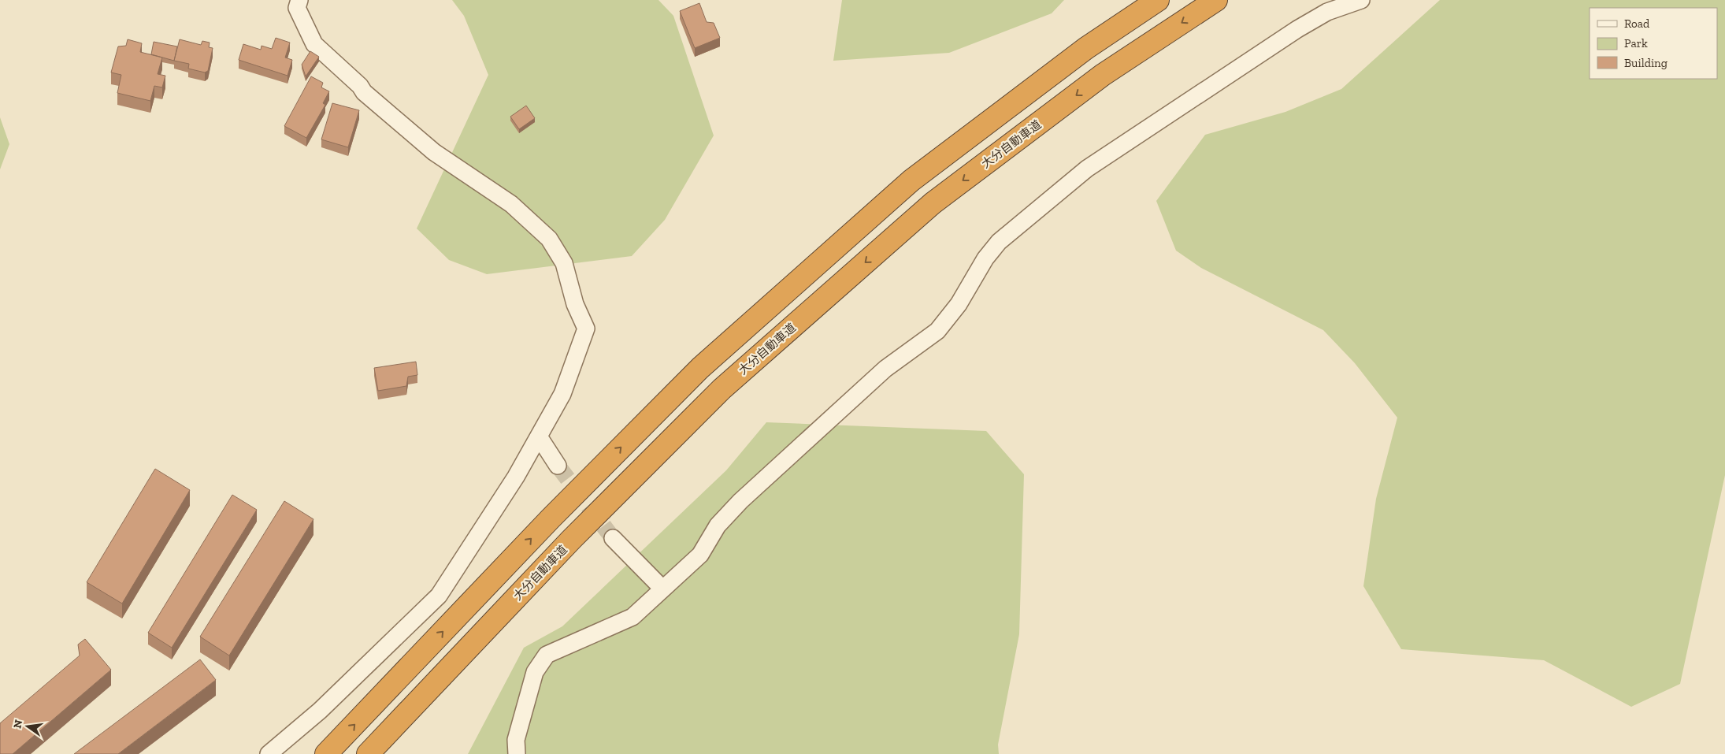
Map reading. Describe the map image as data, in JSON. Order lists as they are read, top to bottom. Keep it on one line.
{"streets":{"highway":["大分自動車道"]},"legend":["Road","Park","Building"],"north":"left"}
